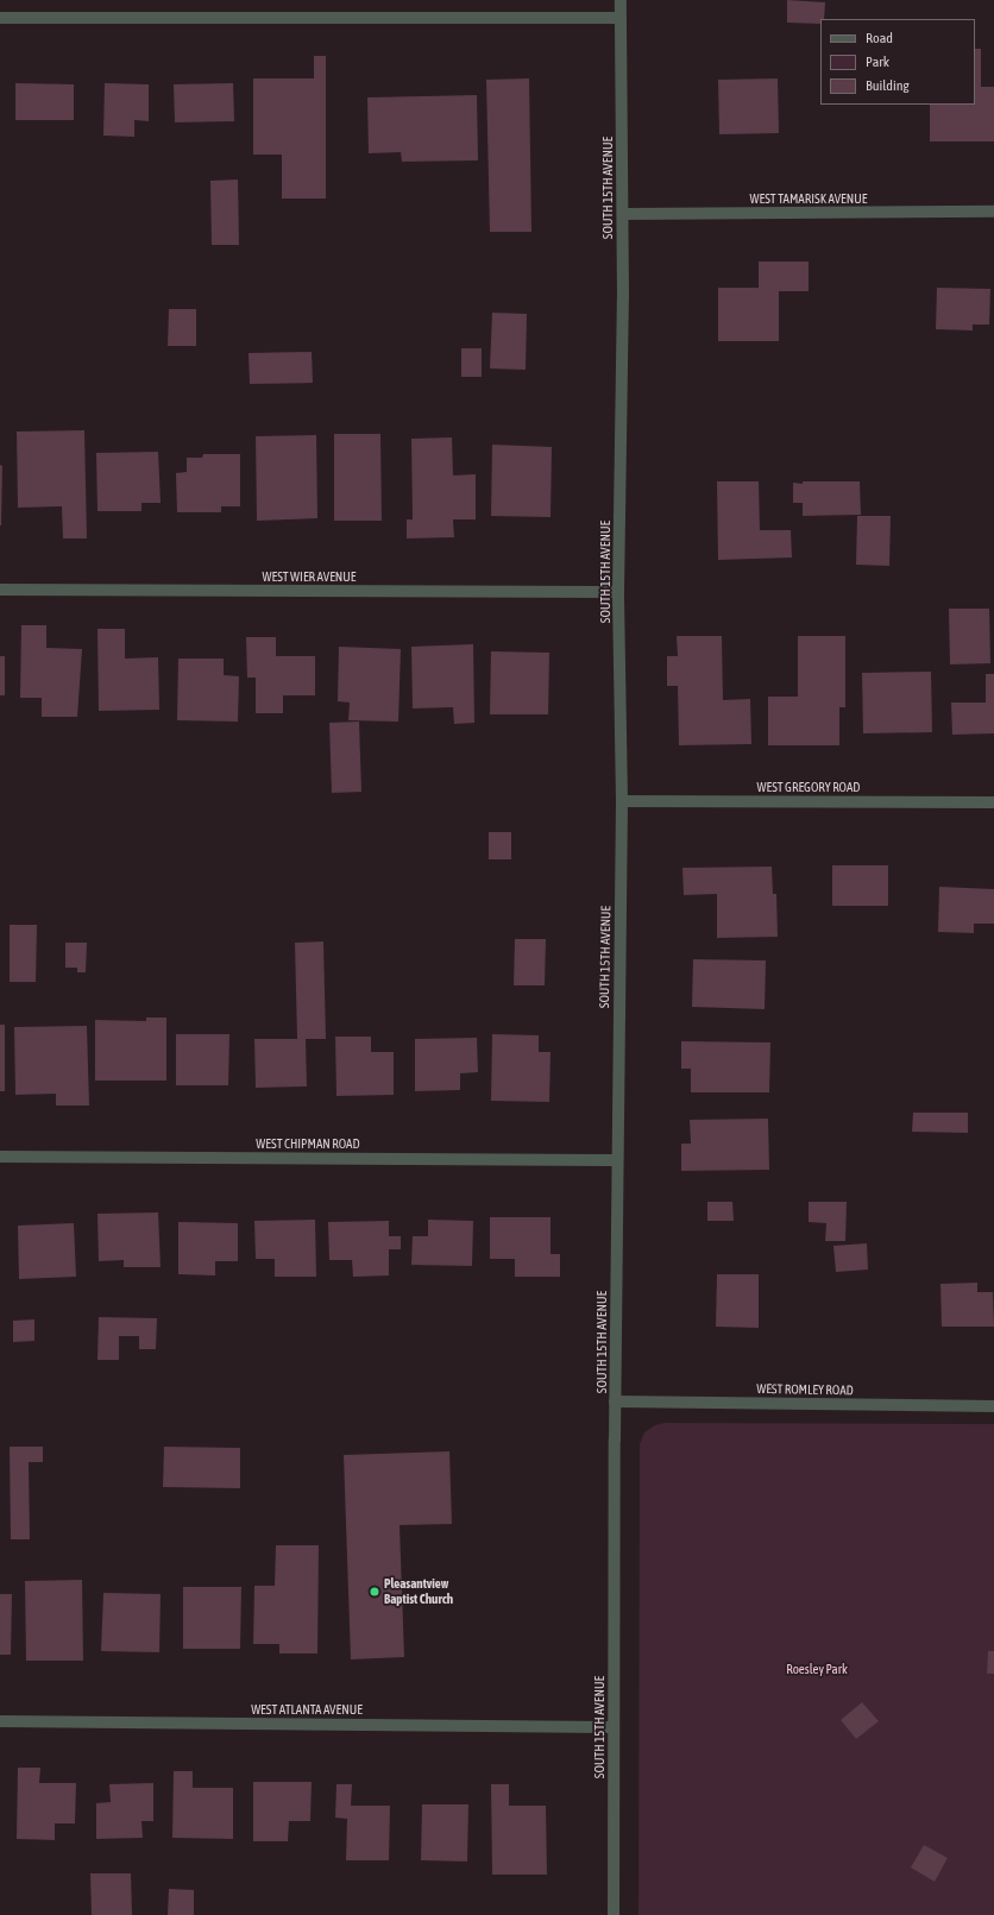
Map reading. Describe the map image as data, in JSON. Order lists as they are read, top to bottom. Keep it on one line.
{"streets":{"street":["SOUTH 15TH AVENUE","WEST TAMARISK AVENUE","WEST WIER AVENUE","WEST GREGORY ROAD","WEST CHIPMAN ROAD","WEST ROMLEY ROAD","WEST ATLANTA AVENUE"]},"crossings":[["SOUTH 15TH AVENUE","WEST TAMARISK AVENUE"],["SOUTH 15TH AVENUE","WEST WIER AVENUE"],["SOUTH 15TH AVENUE","WEST GREGORY ROAD"],["SOUTH 15TH AVENUE","WEST CHIPMAN ROAD"],["SOUTH 15TH AVENUE","WEST ROMLEY ROAD"],["SOUTH 15TH AVENUE","WEST ATLANTA AVENUE"]],"parks":["Roesley Park"],"places":["Pleasantview Baptist Church"],"legend":["Road","Park","Building"]}
